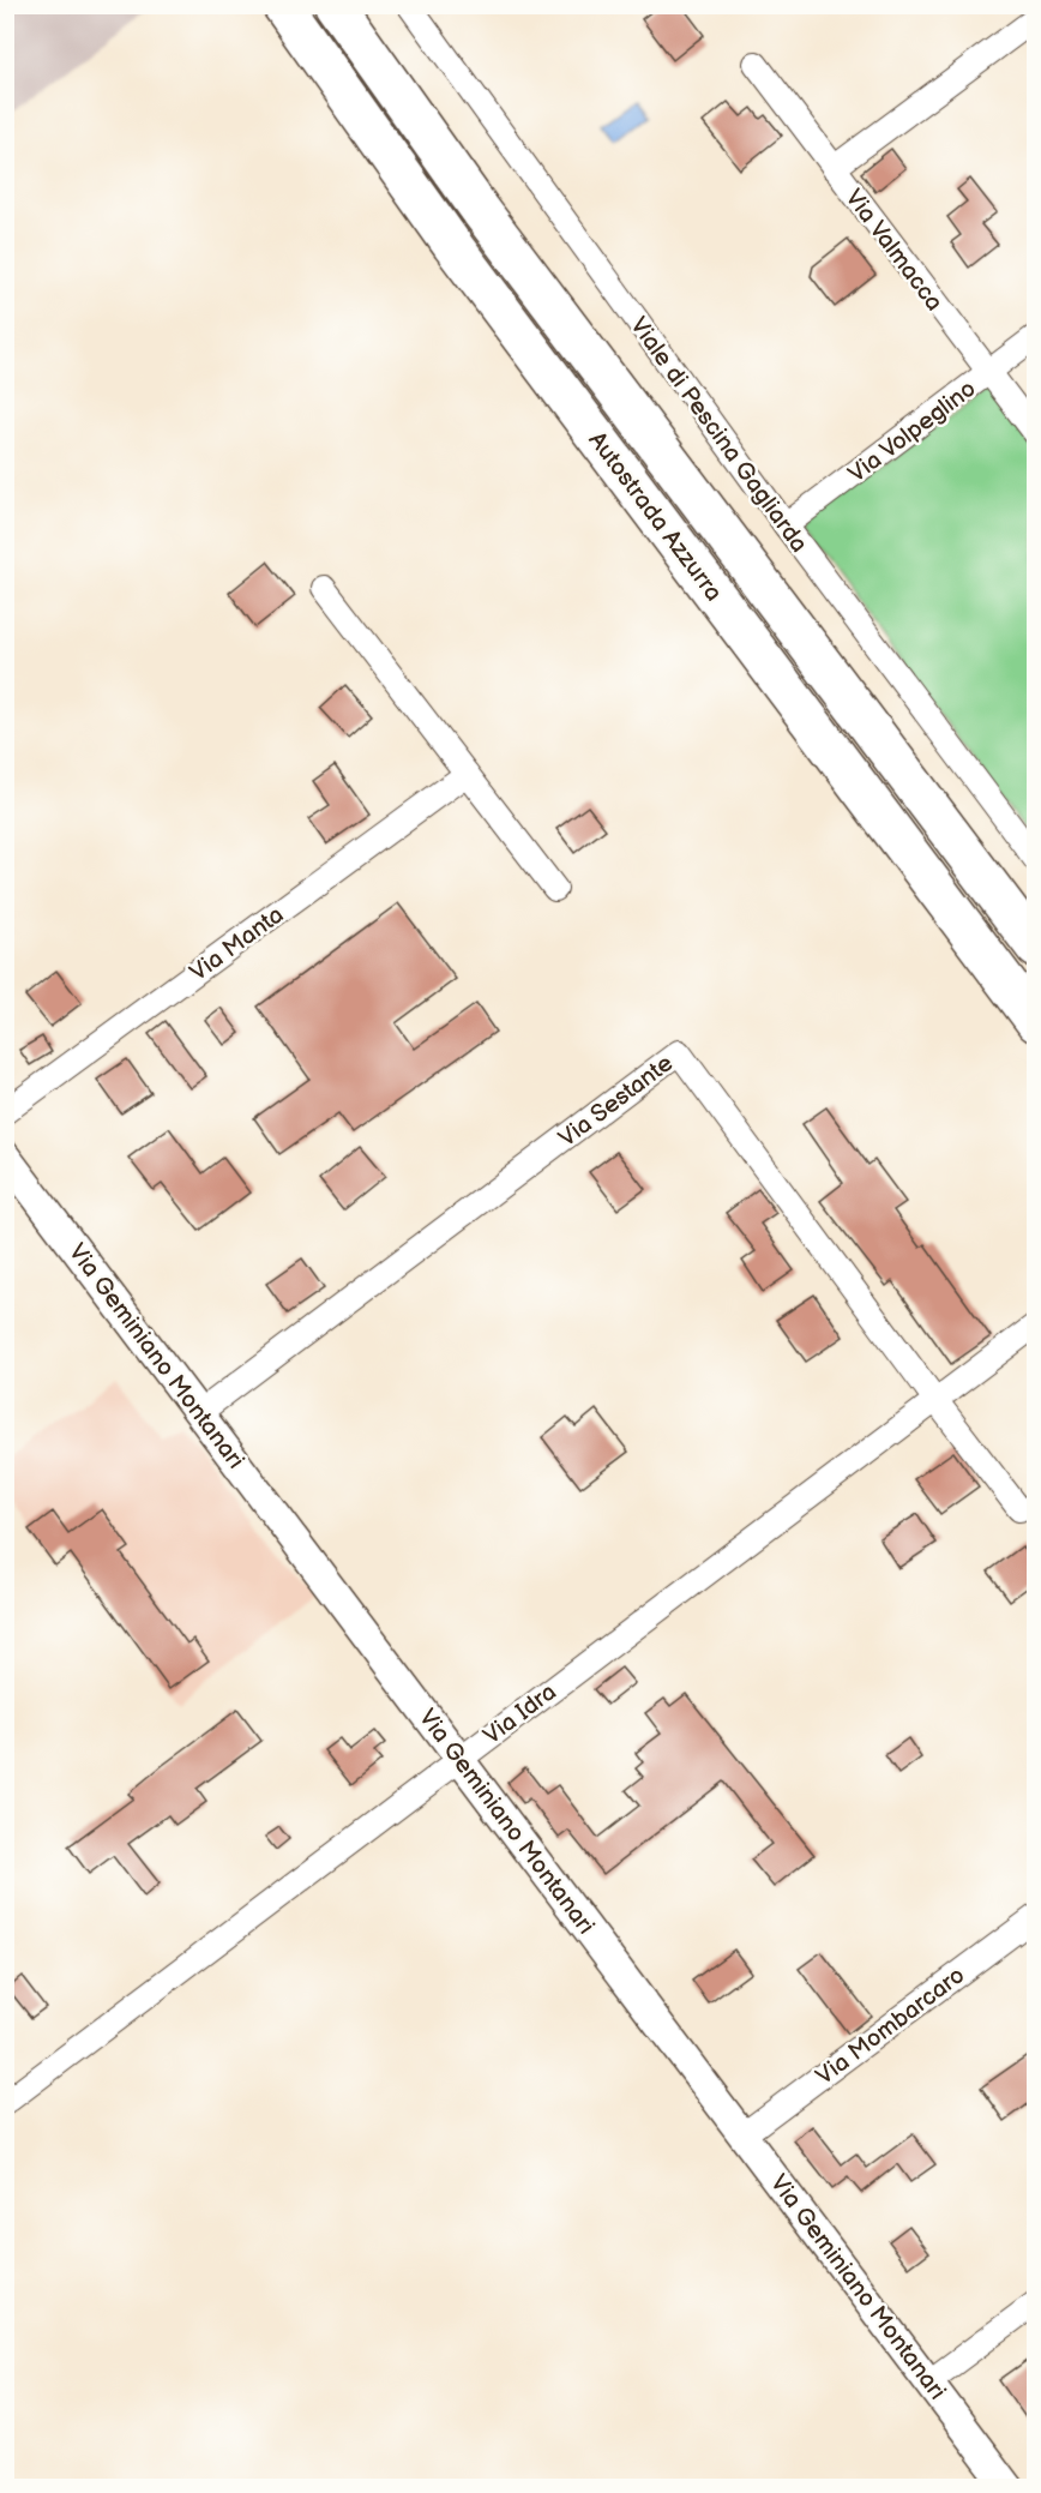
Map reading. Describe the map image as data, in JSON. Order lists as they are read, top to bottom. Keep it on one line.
{"streets":{"highway":["Autostrada Azzurra"],"street":["Via Valmacca","Via Volpeglino","Viale di Pescina Gagliarda","Via Manta","Via Sestante","Via Geminiano Montanari","Via Idra","Via Mombarcaro"]},"crossings":[["Via Valmacca","Via Volpeglino"],["Via Volpeglino","Viale di Pescina Gagliarda"],["Via Sestante","Via Geminiano Montanari"],["Via Sestante","Via Idra"],["Via Geminiano Montanari","Via Idra"],["Via Geminiano Montanari","Via Mombarcaro"]]}
